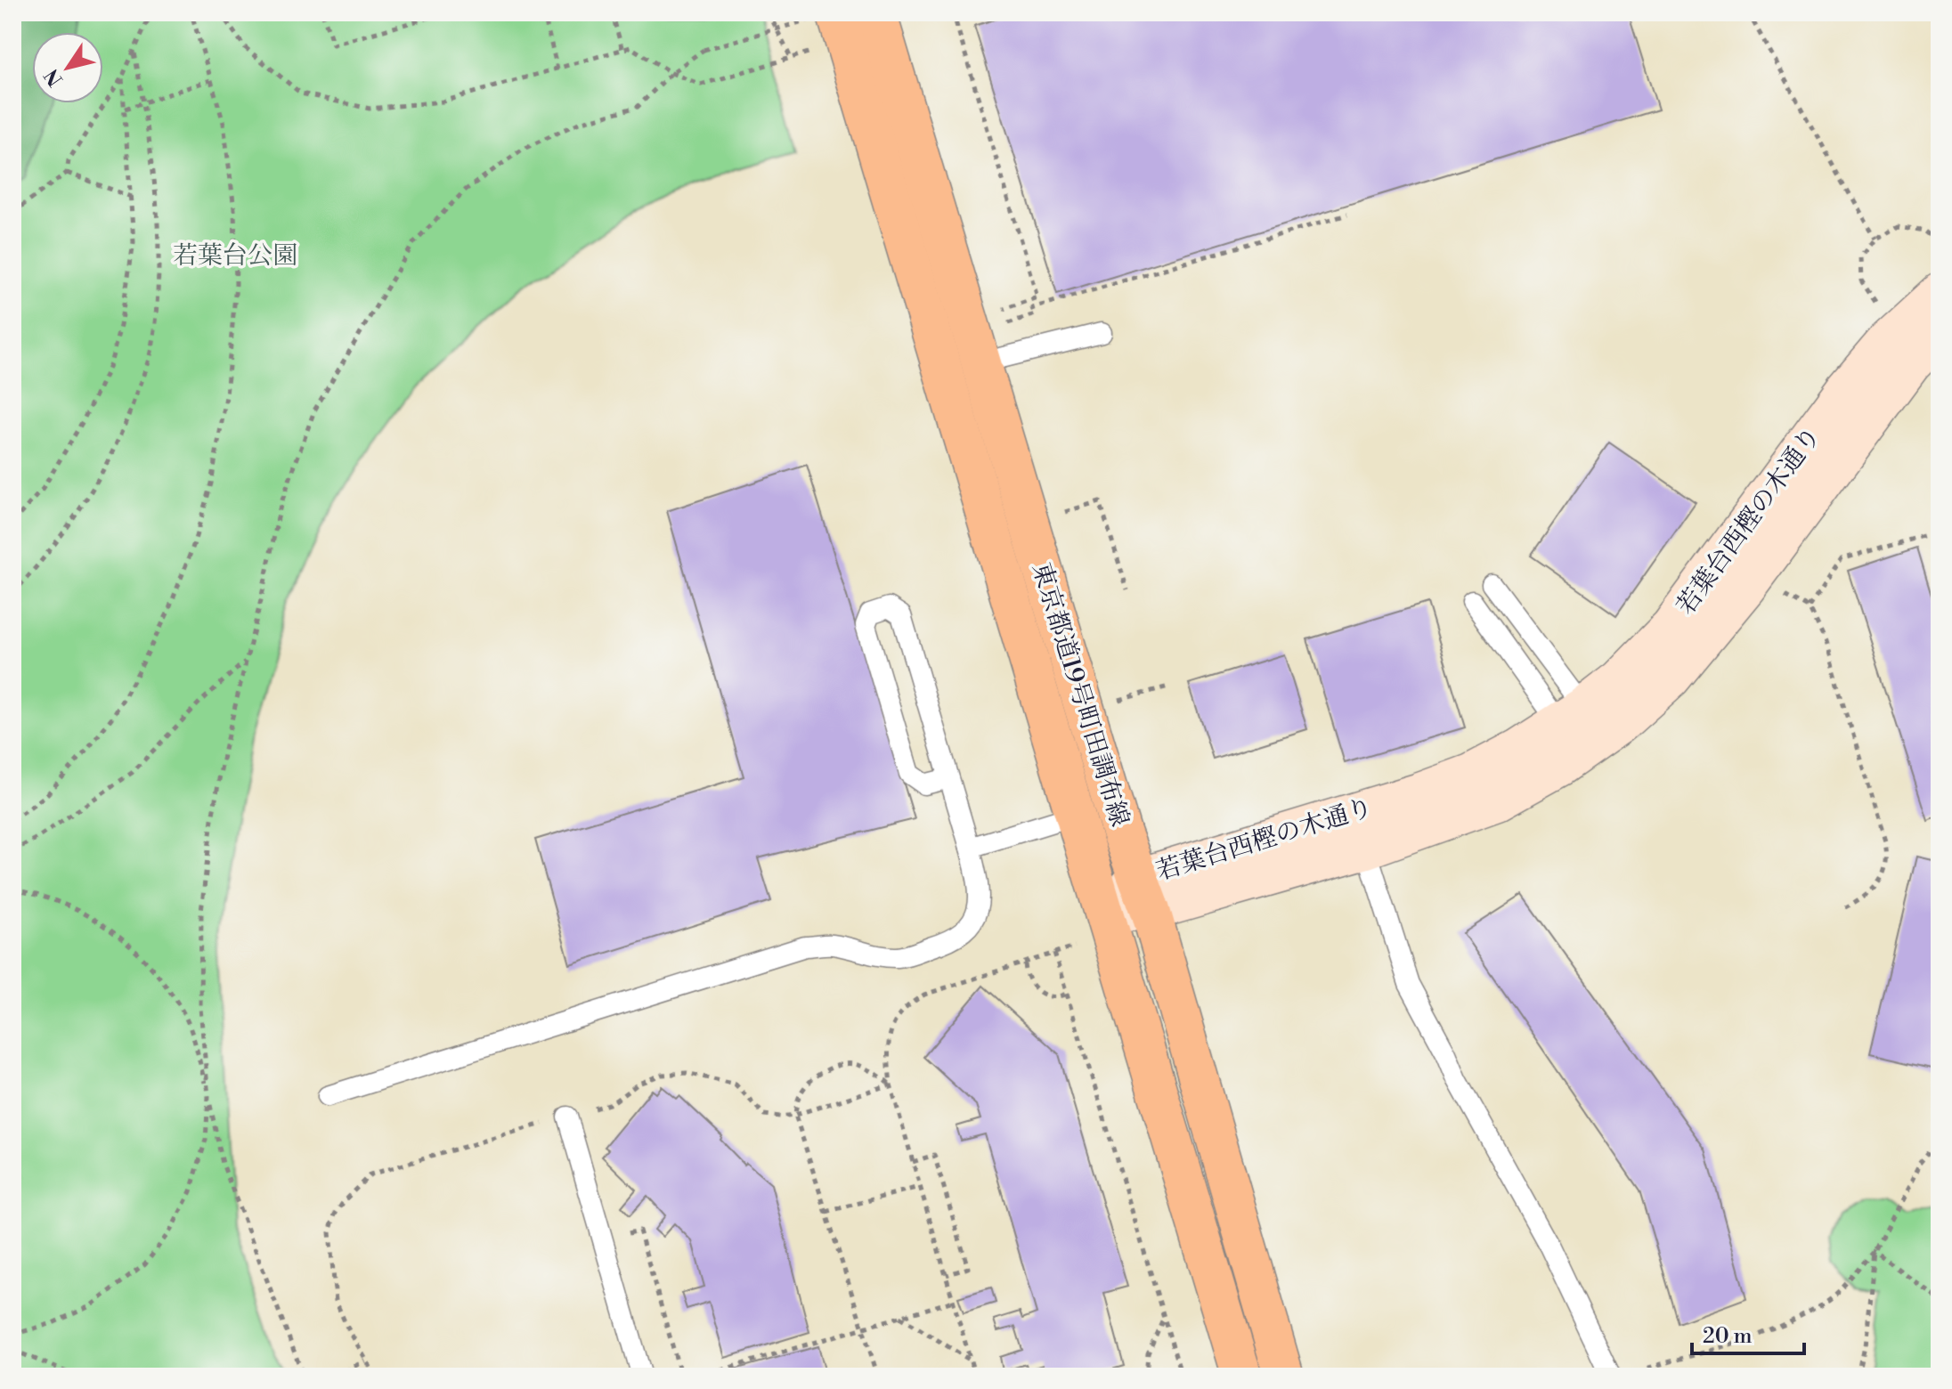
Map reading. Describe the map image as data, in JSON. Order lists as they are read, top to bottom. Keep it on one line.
{"streets":{"main road":["東京都道19号町田調布線"],"street":["若葉台西樫の木通り"]},"crossings":[["若葉台西樫の木通り","東京都道19号町田調布線"]],"parks":["若葉台公園"],"scale_bar":"20 m","north":"bottom left"}
